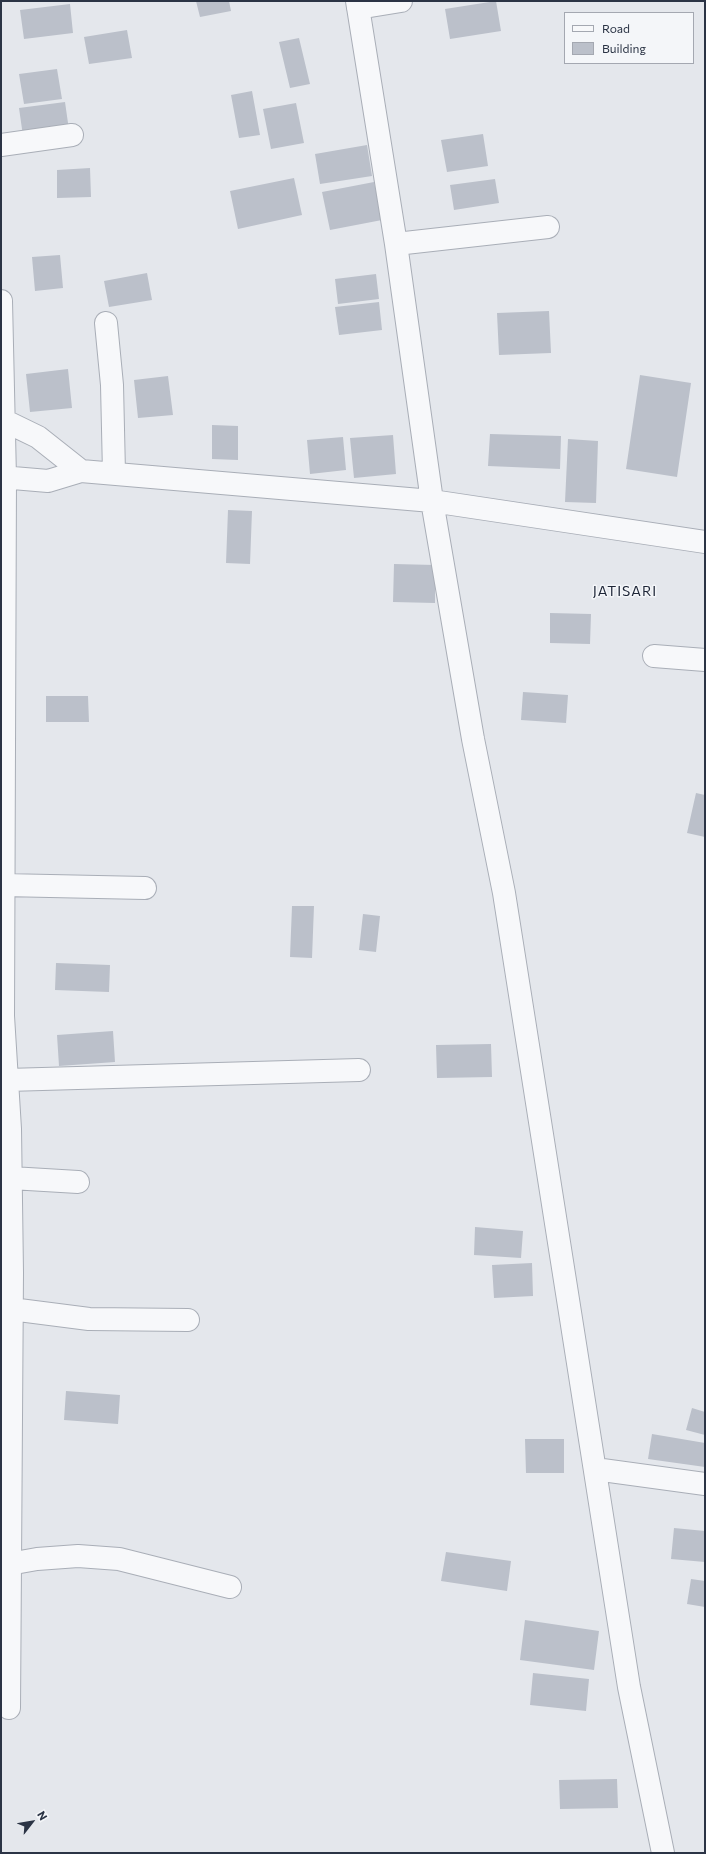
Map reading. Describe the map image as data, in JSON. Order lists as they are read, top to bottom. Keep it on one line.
{"districts":["JATISARI"],"legend":["Road","Building"],"north":"top right"}
